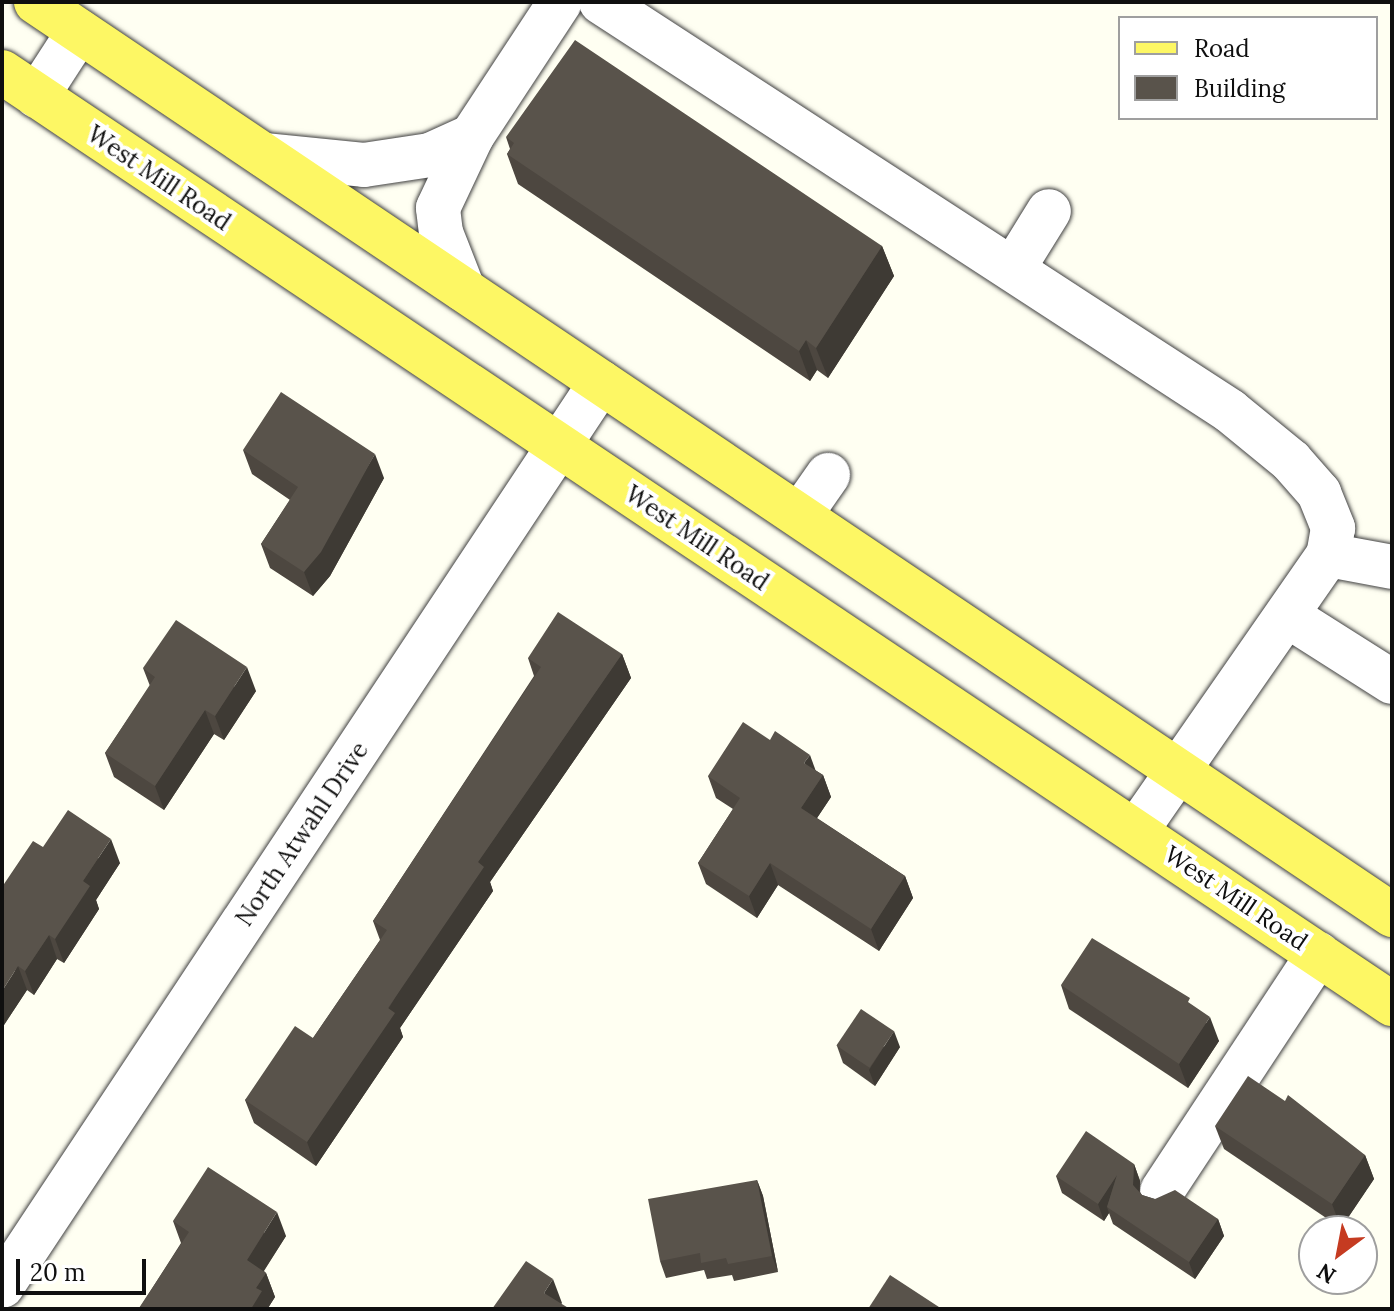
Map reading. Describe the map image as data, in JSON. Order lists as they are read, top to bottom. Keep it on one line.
{"streets":{"main road":["West Mill Road"],"street":["North Atwahl Drive"]},"crossings":[["West Mill Road","North Atwahl Drive"]],"legend":["Road","Building"],"scale_bar":"20 m","north":"bottom left"}
